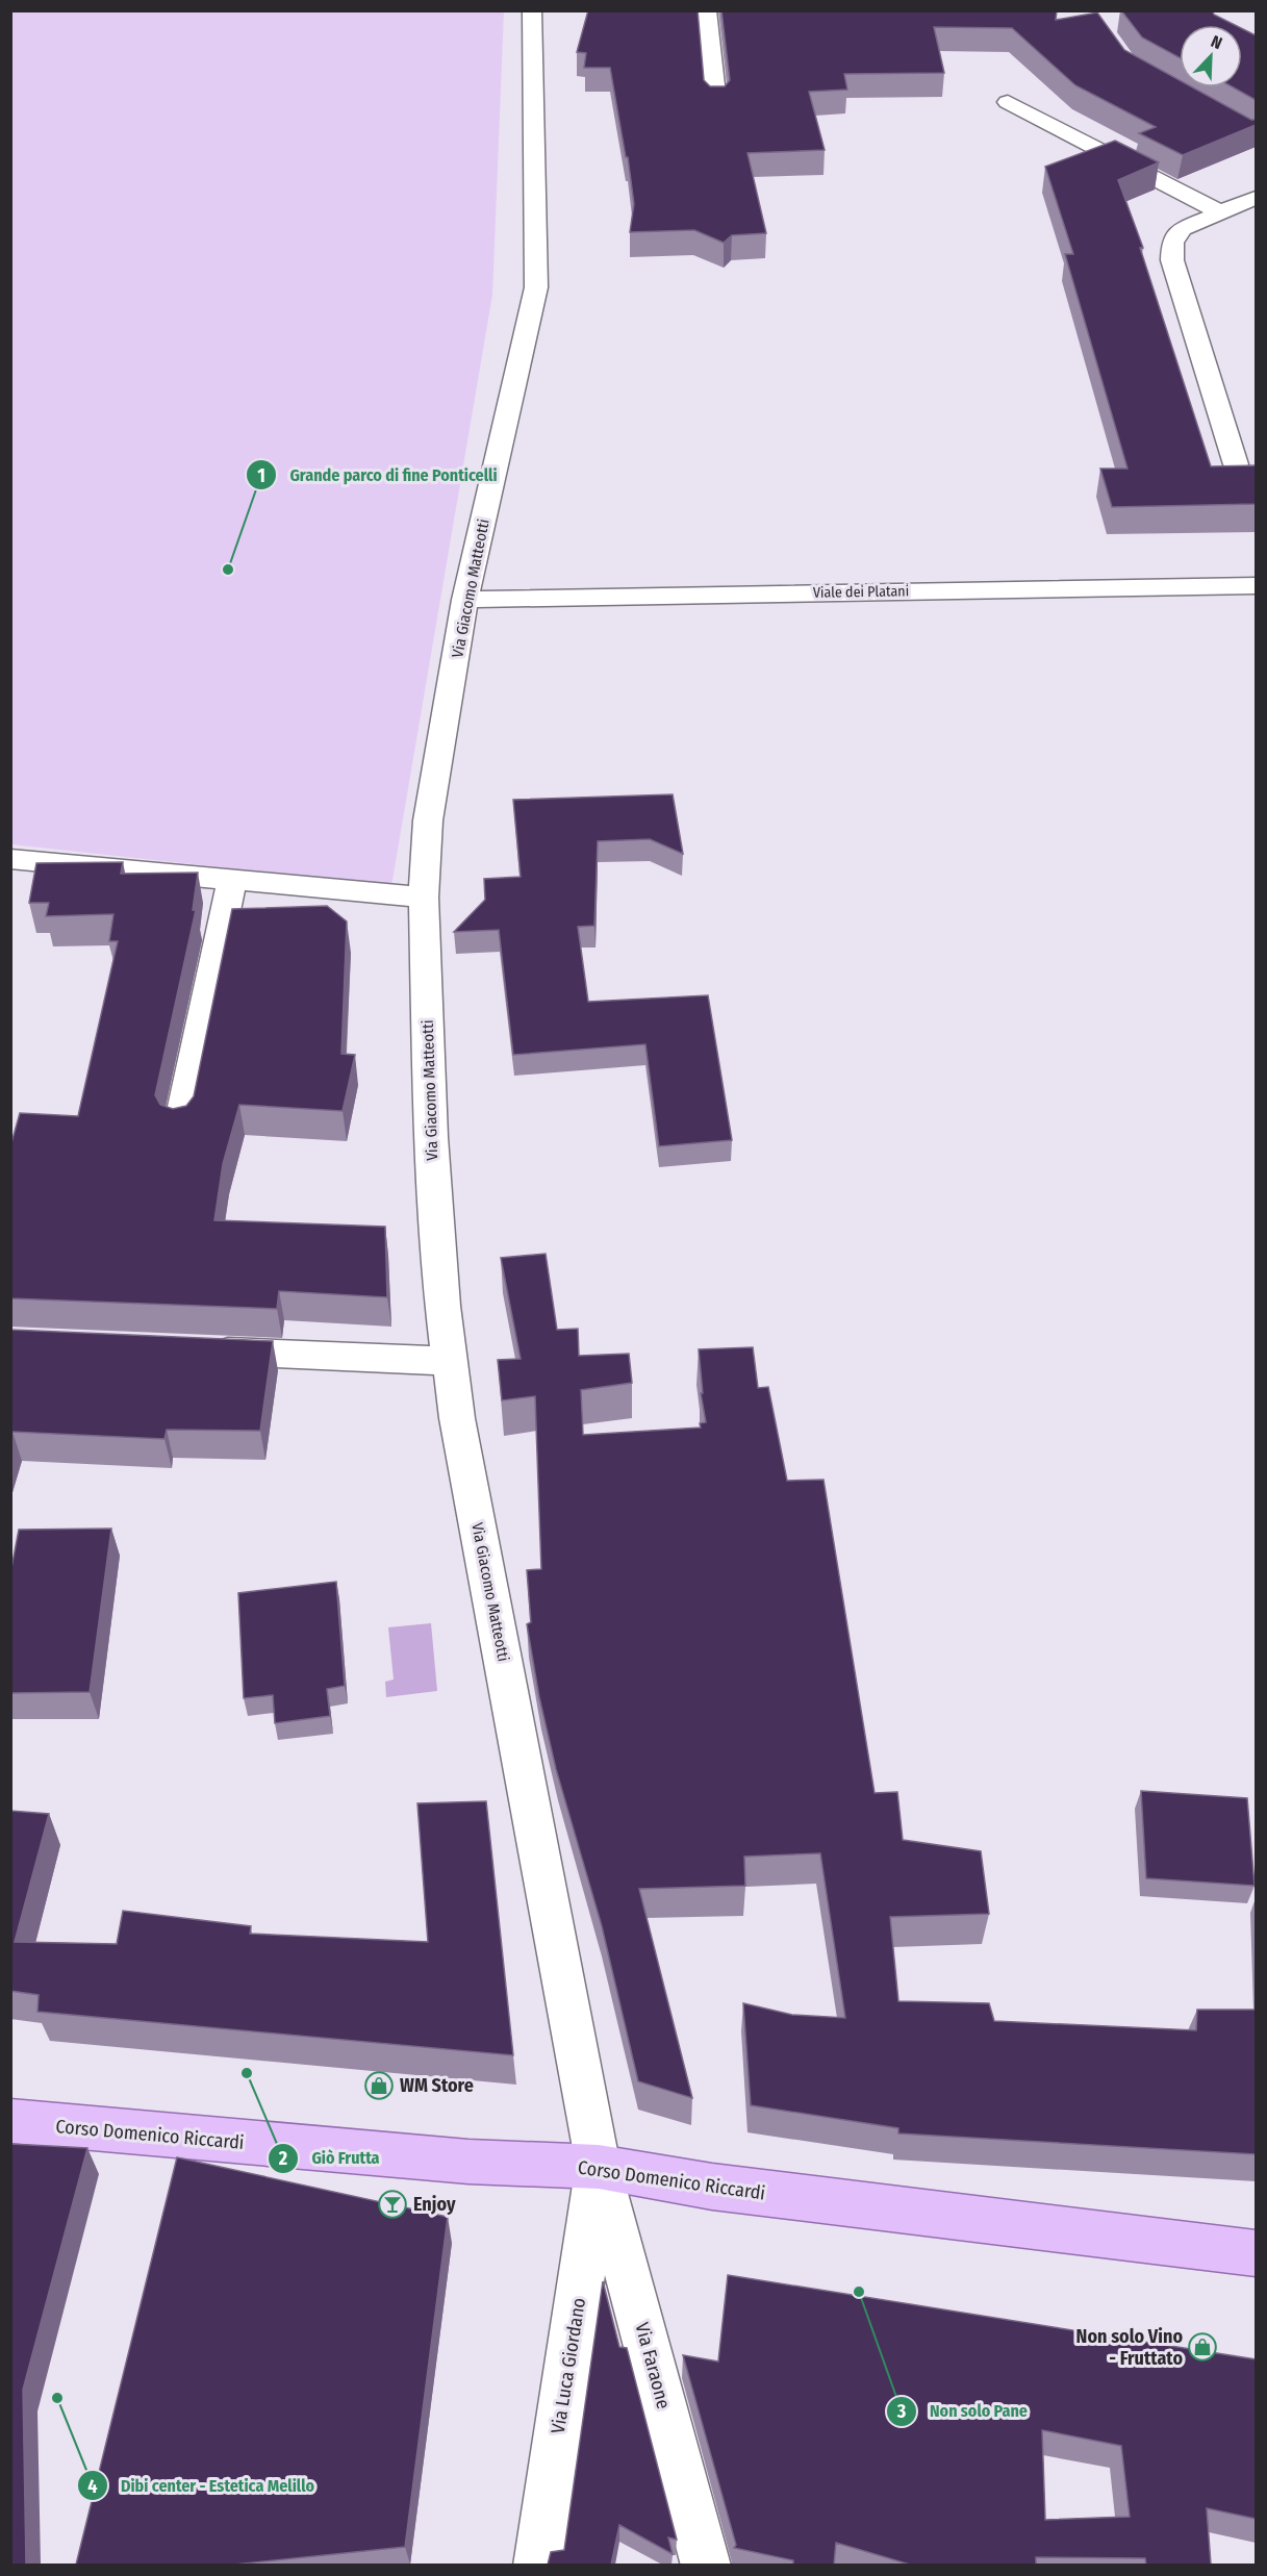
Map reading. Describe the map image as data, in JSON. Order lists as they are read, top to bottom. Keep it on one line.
{"streets":{"main road":["Corso Domenico Riccardi"],"street":["Via Giacomo Matteotti","Viale dei Platani","Via Luca Giordano","Via Faraone"]},"crossings":[["Via Giacomo Matteotti","Viale dei Platani"],["Via Giacomo Matteotti","Corso Domenico Riccardi"],["Via Giacomo Matteotti","Via Luca Giordano"],["Via Giacomo Matteotti","Via Faraone"],["Corso Domenico Riccardi","Via Luca Giordano"],["Corso Domenico Riccardi","Via Faraone"],["Via Luca Giordano","Via Faraone"]],"places":{"other":["Grande parco di fine Ponticelli","Giò Frutta","Non solo Pane","Dibi center - Estetica Melillo"],"shop":["WM Store","Non solo Vino - Fruttato"],"bar":["Enjoy"]},"north":"top right"}
